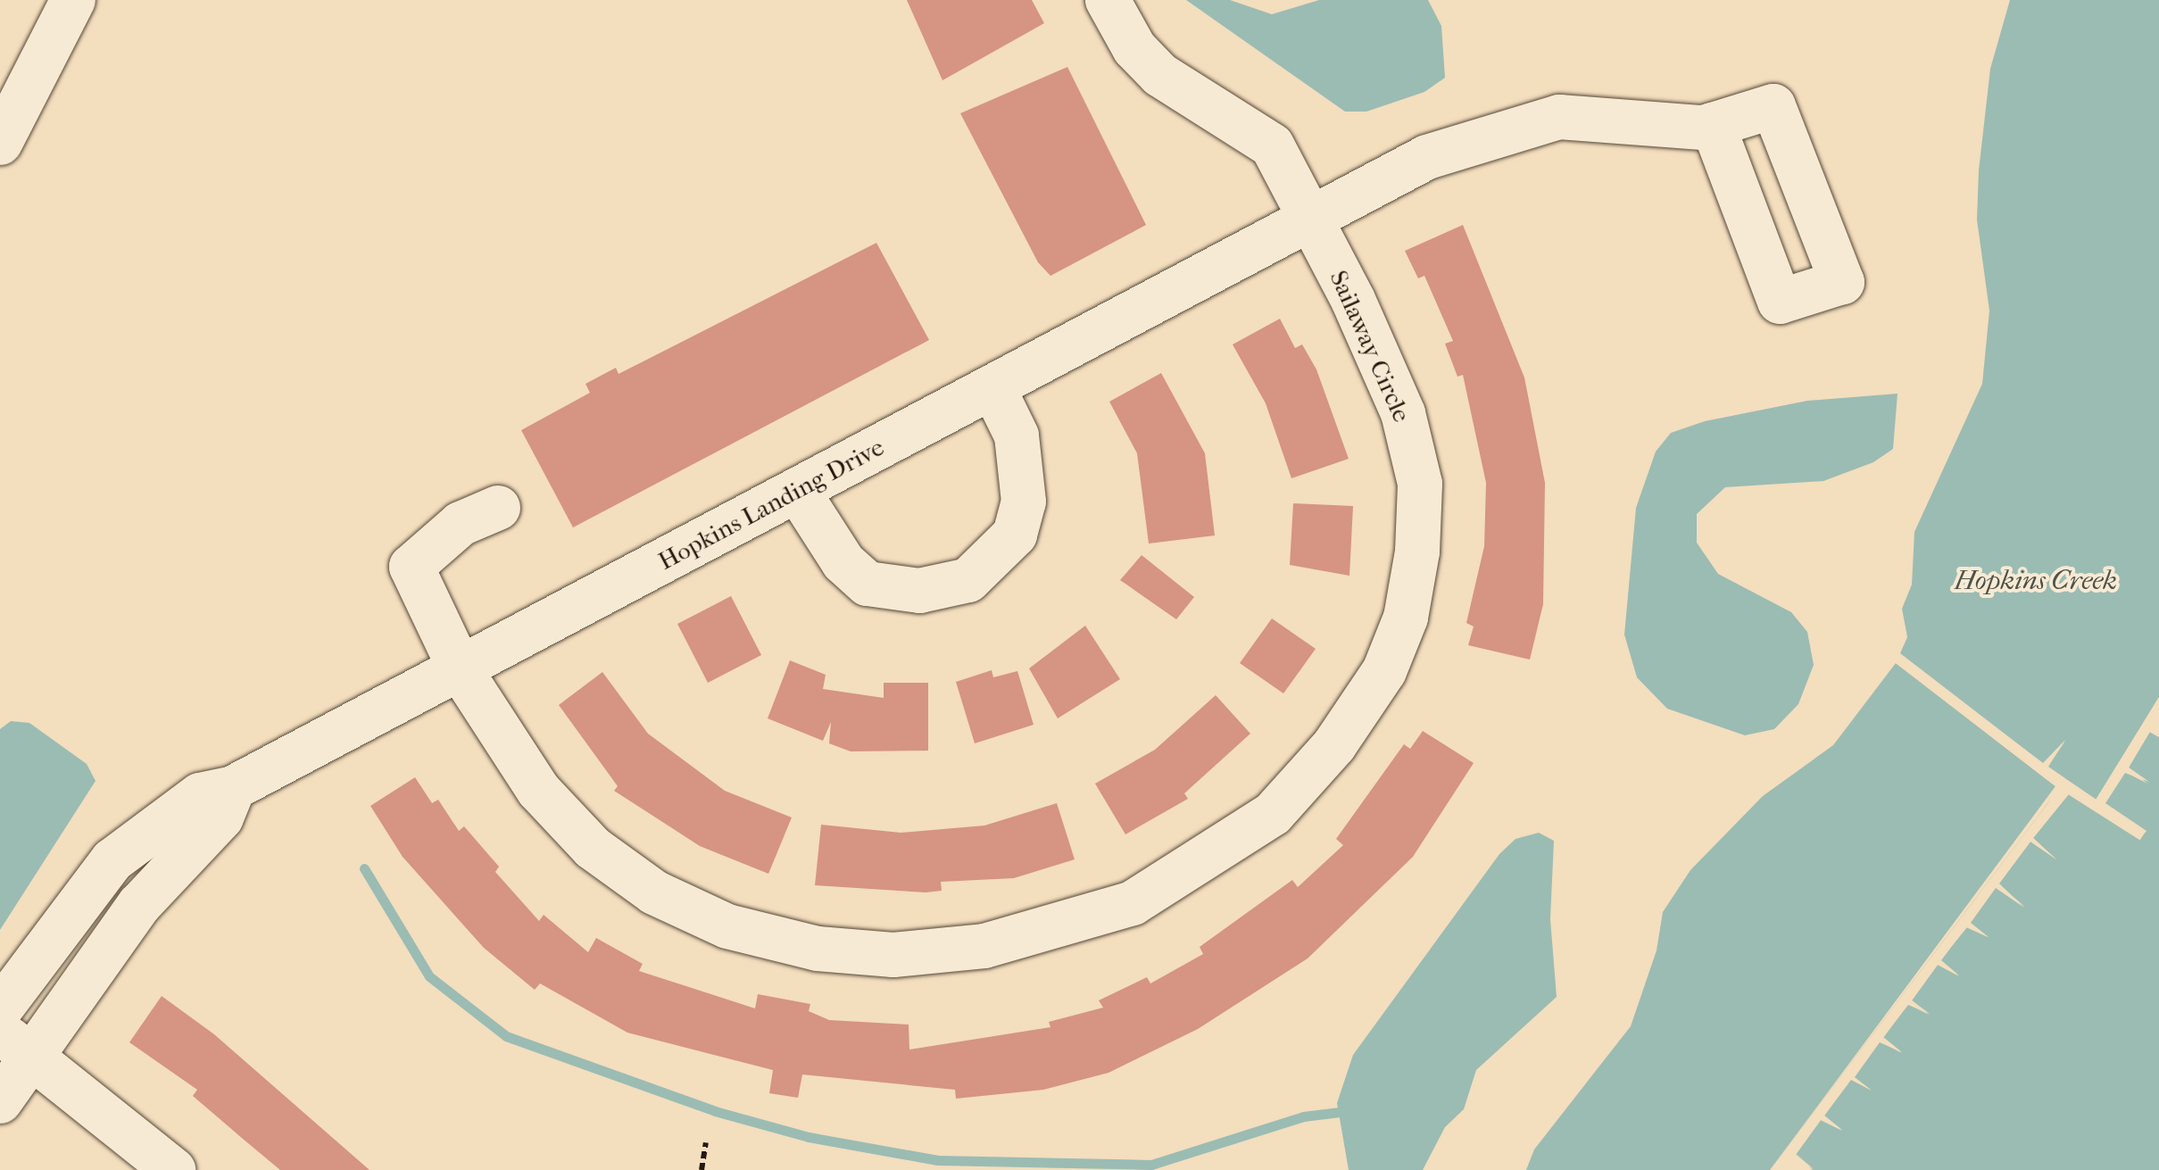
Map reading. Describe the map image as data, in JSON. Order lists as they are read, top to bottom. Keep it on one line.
{"streets":{"street":["Sailaway Circle","Hopkins Landing Drive"]},"crossings":[["Sailaway Circle","Hopkins Landing Drive"]],"water":["Hopkins Creek"]}
